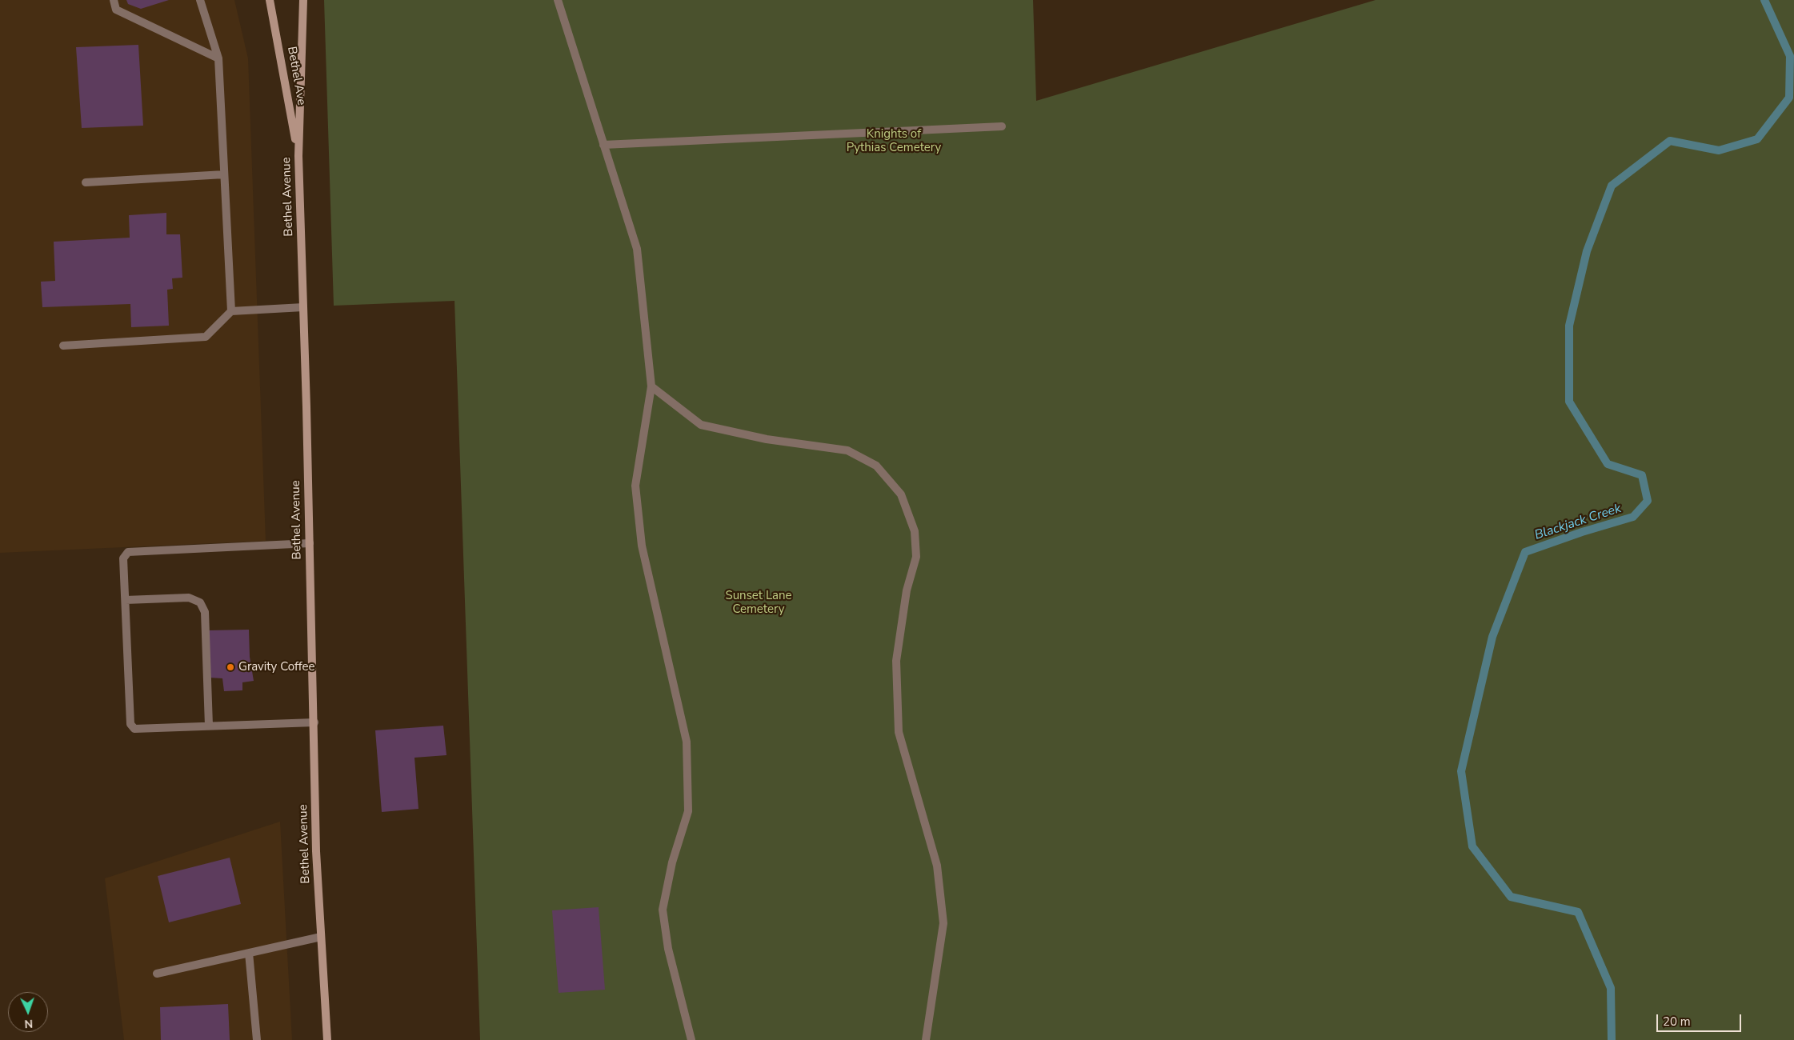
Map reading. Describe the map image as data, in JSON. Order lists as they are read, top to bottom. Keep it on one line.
{"streets":{"main road":["Bethel Ave","Bethel Avenue"]},"crossings":[["Bethel Ave","Bethel Avenue"]],"water":["Blackjack Creek"],"parks":["Knights of Pythias Cemetery","Sunset Lane Cemetery"],"places":["Gravity Coffee"],"scale_bar":"20 m","north":"bottom"}
